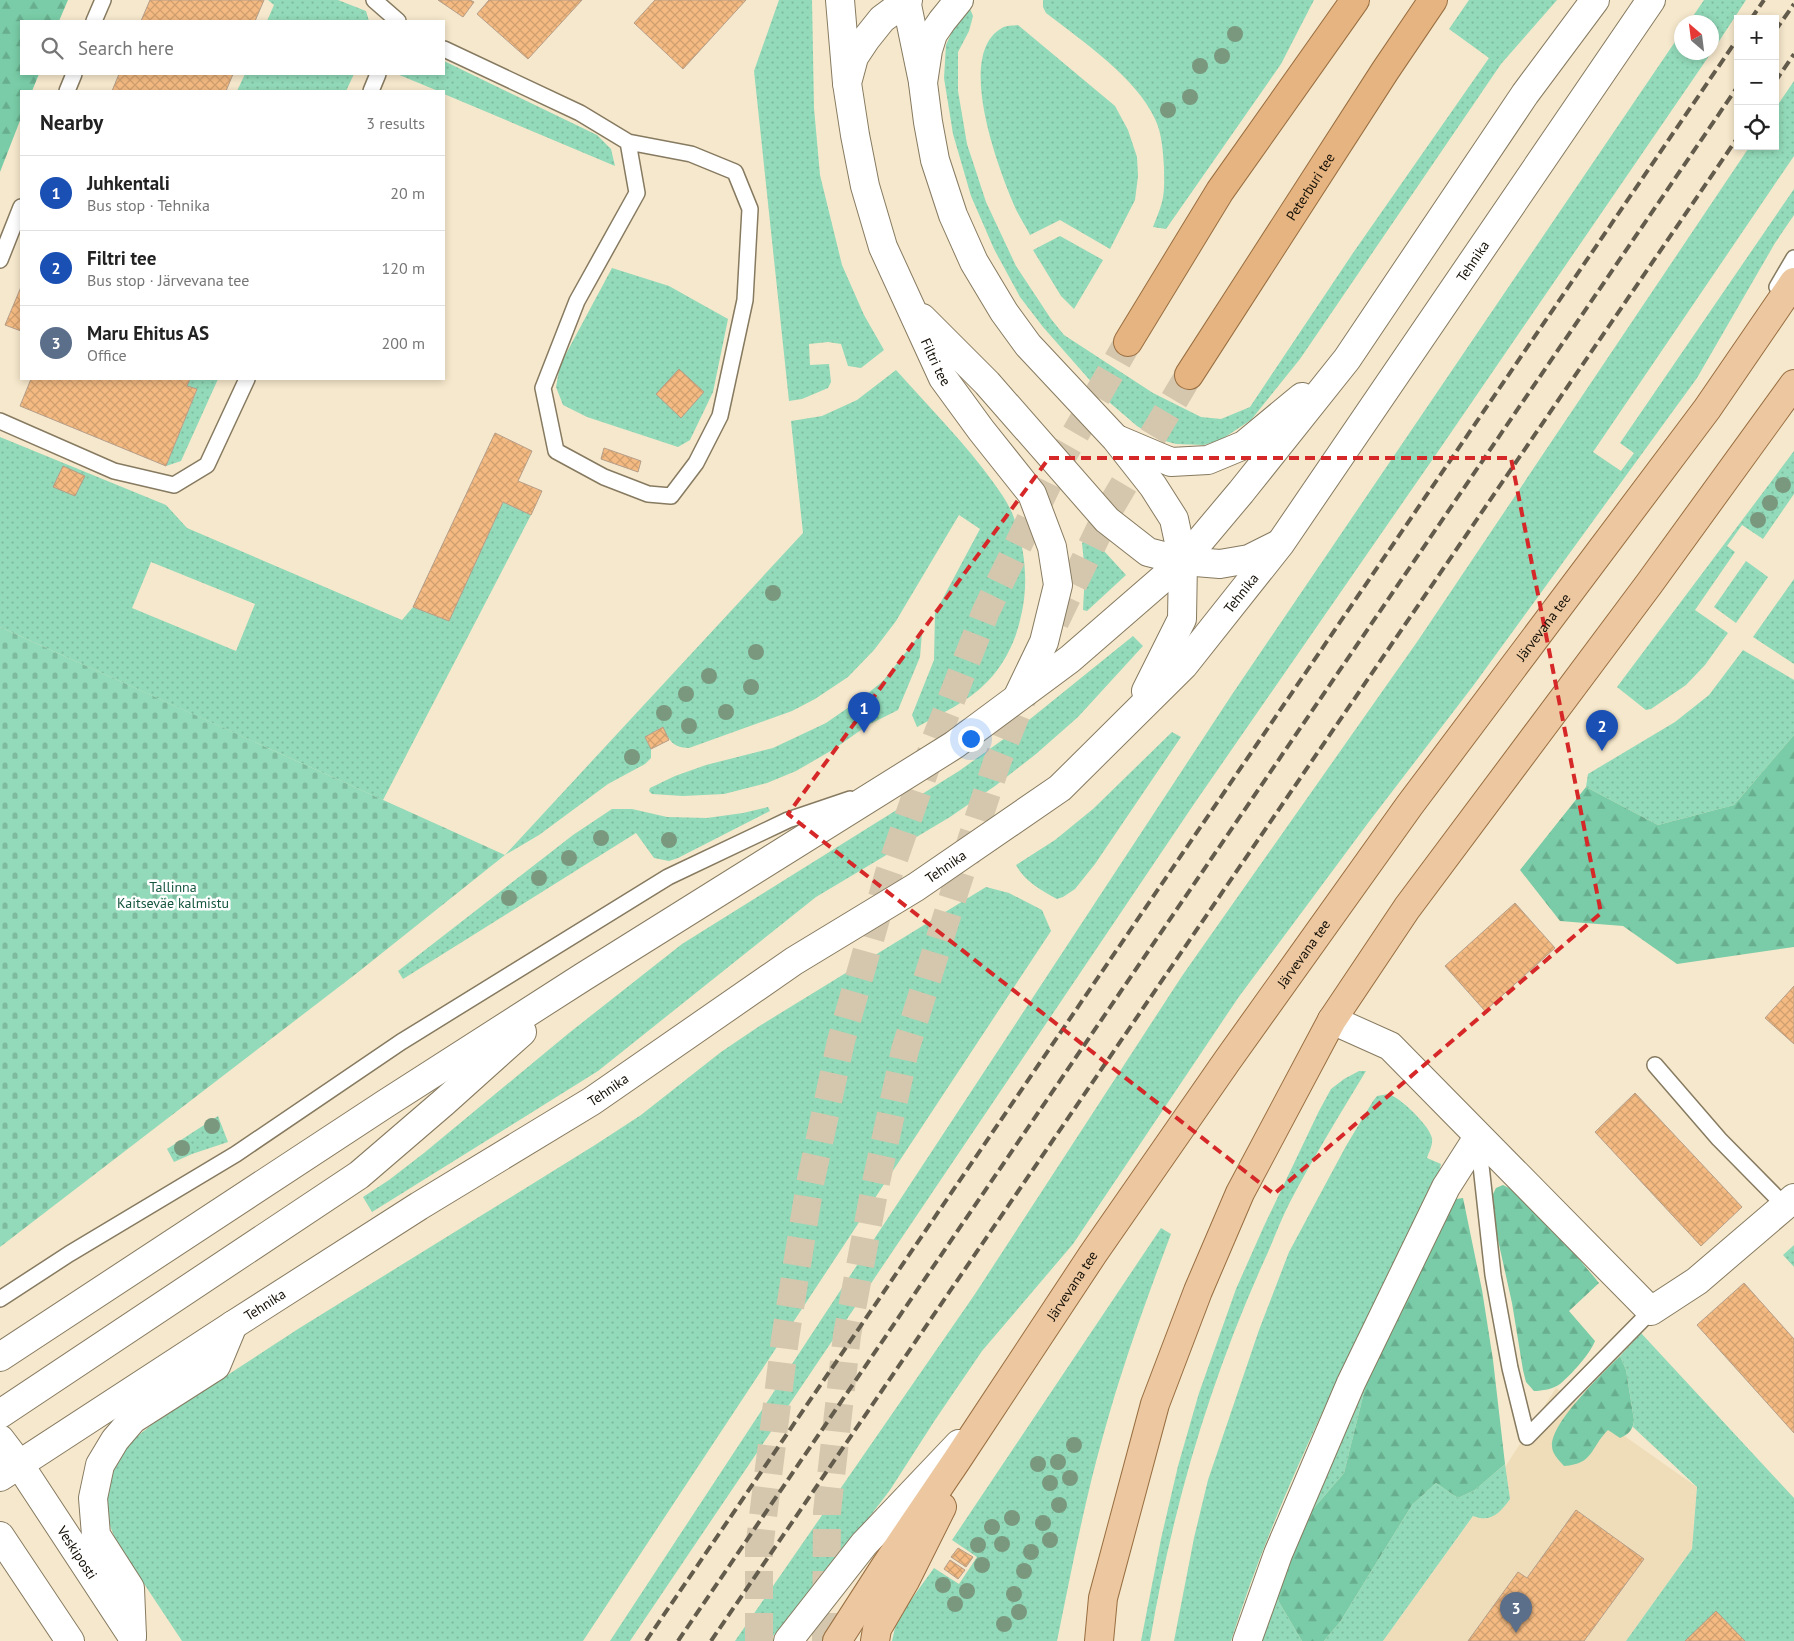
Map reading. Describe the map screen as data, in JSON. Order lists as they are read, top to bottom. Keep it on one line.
{"streets":{"highway":["Peterburi tee"],"main road":["Tehnika","Filtri tee","Järvevana tee","Veskiposti"]},"crossings":[["Tehnika","Veskiposti"]],"parks":["Tallinna Kaitseväe kalmistu"],"north":"top left","page":{"map_buttons":["+","−"],"search":"Search here","heading":["Nearby","3 results"],"list":[{"mark":"1","name":"Juhkentali","note":"Bus stop · Tehnika","value":"20 m"},{"mark":"2","name":"Filtri tee","note":"Bus stop · Järvevana tee","value":"120 m"},{"mark":"3","name":"Maru Ehitus AS","note":"Office","value":"200 m"}],"pins":["1","2","3"]}}
